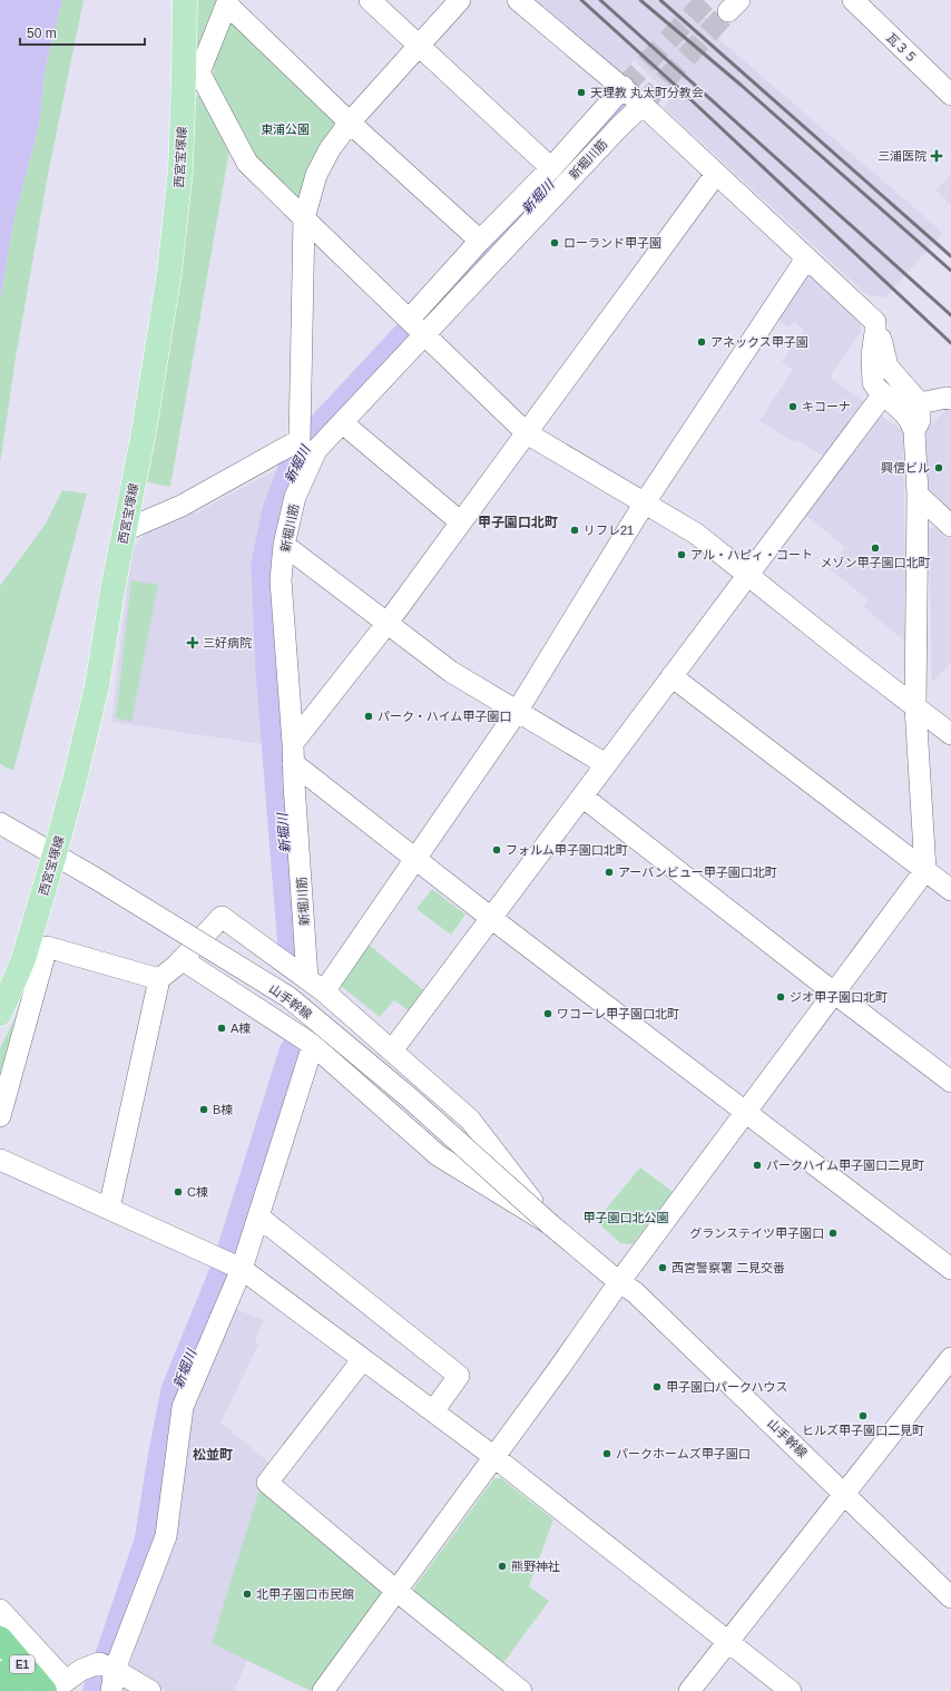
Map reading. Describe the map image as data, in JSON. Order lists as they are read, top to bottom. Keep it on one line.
{"streets":{"highway":["E1"],"main road":["西宮宝塚線"],"street":["瓦３５","新堀川筋","山手幹線"]},"crossings":[["西宮宝塚線","山手幹線"]],"districts":["甲子園口北町","松並町"],"water":["新堀川"],"parks":["東浦公園","甲子園口北公園"],"places":{"other":["天理教 丸太町分教会","ローランド甲子園","アネックス甲子園","キコーナ","興信ビル","リフレ21","メゾン甲子園口北町","アル・ハピィ・コート","パーク・ハイム甲子園口","フォルム甲子園口北町","アーバンビュー甲子園口北町","ジオ甲子園口北町","ワコーレ甲子園口北町","A棟","B棟","パークハイム甲子園口二見町","C棟","グランステイツ甲子園口","西宮警察署 二見交番","甲子園口パークハウス","ヒルズ甲子園口二見町","パークホームズ甲子園口","熊野神社","北甲子園口市民館"],"health":["三浦医院","三好病院"]},"scale_bar":"50 m"}
